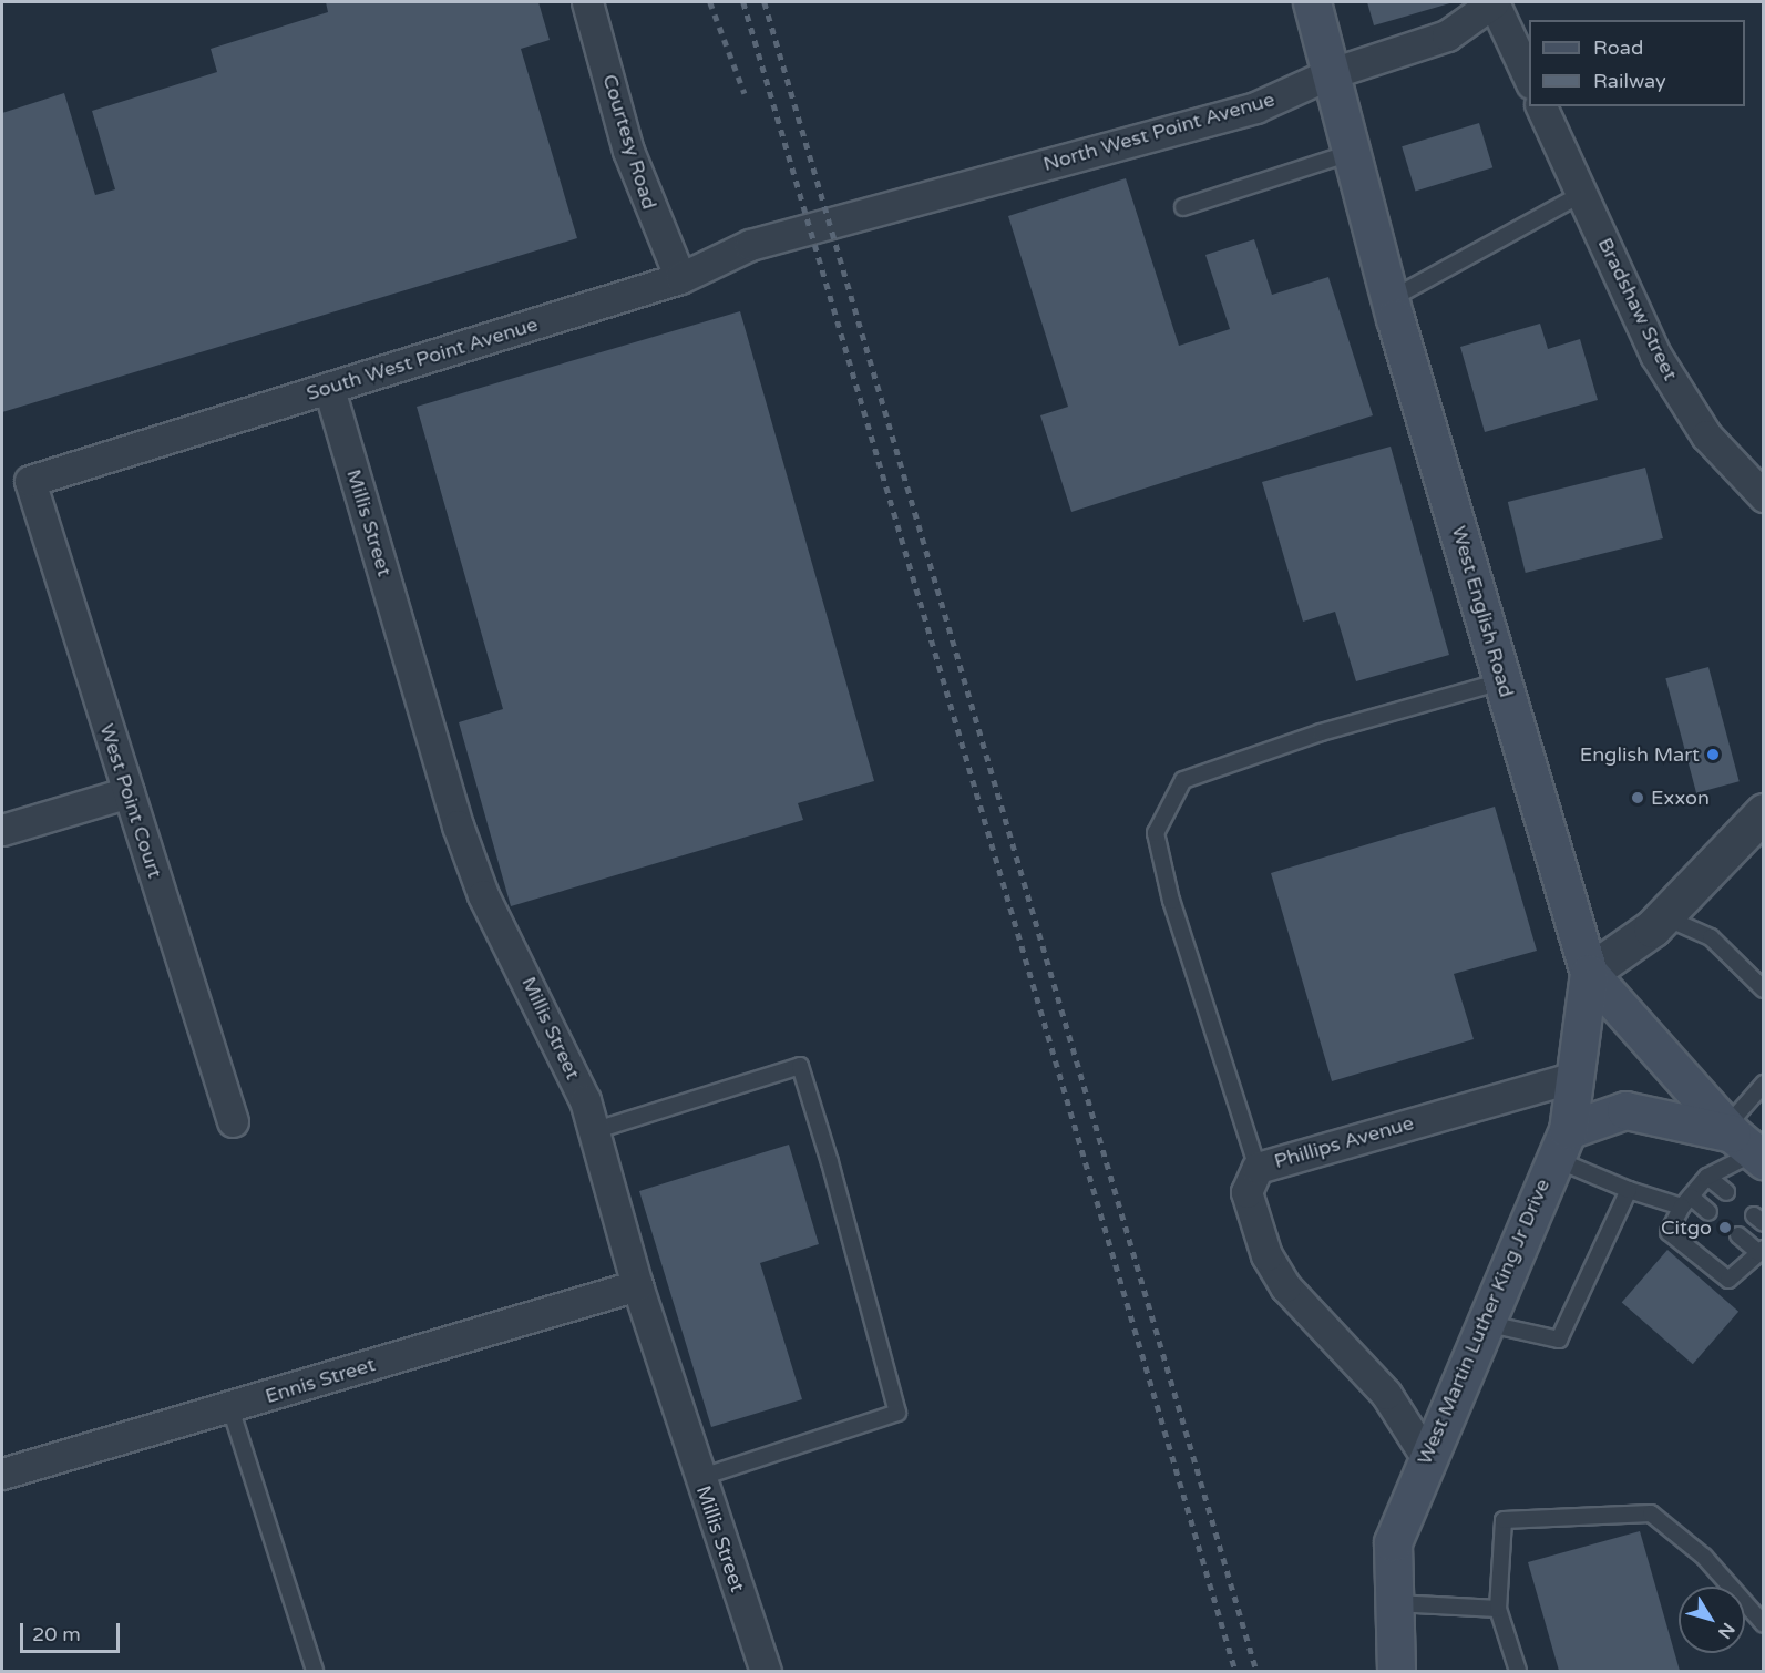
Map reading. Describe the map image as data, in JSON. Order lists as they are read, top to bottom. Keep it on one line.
{"streets":{"main road":["West English Road","West Martin Luther King Jr Drive"],"street":["North West Point Avenue","Courtesy Road","Bradshaw Street","South West Point Avenue","Millis Street","West Point Court","Phillips Avenue","Ennis Street"]},"crossings":[["North West Point Avenue","South West Point Avenue"],["North West Point Avenue","West English Road"],["Courtesy Road","South West Point Avenue"],["South West Point Avenue","Millis Street"],["South West Point Avenue","West Point Court"],["Millis Street","Ennis Street"],["West English Road","West Martin Luther King Jr Drive"],["Phillips Avenue","West Martin Luther King Jr Drive"]],"places":["English Mart","Exxon","Citgo"],"legend":["Road","Railway"],"scale_bar":"20 m","north":"bottom right"}
